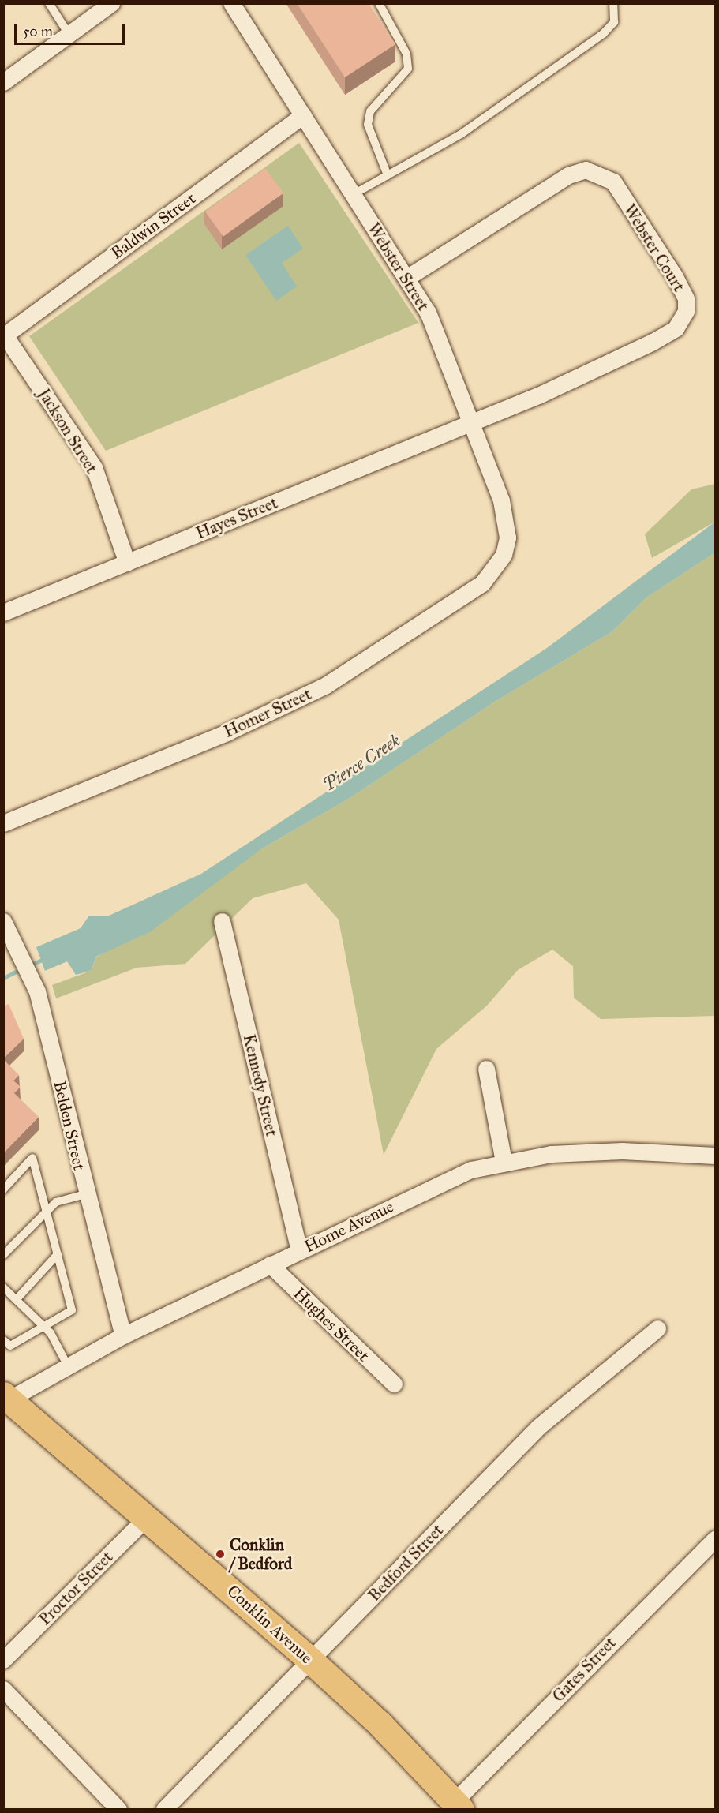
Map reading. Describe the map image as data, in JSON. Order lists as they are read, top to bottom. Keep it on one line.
{"streets":{"main road":["Conklin Avenue"],"street":["Baldwin Street","Webster Court","Webster Street","Jackson Street","Hayes Street","Homer Street","Kennedy Street","Belden Street","Home Avenue","Hughes Street","Bedford Street","Proctor Street","Gates Street"]},"crossings":[["Baldwin Street","Webster Street"],["Baldwin Street","Jackson Street"],["Webster Court","Webster Street"],["Webster Court","Hayes Street"],["Webster Street","Hayes Street"],["Webster Street","Homer Street"],["Jackson Street","Hayes Street"],["Kennedy Street","Home Avenue"],["Belden Street","Home Avenue"],["Home Avenue","Hughes Street"],["Home Avenue","Conklin Avenue"],["Bedford Street","Conklin Avenue"],["Proctor Street","Conklin Avenue"],["Conklin Avenue","Gates Street"]],"water":["Pierce Creek"],"places":["Conklin / Bedford"],"scale_bar":"50 m"}
